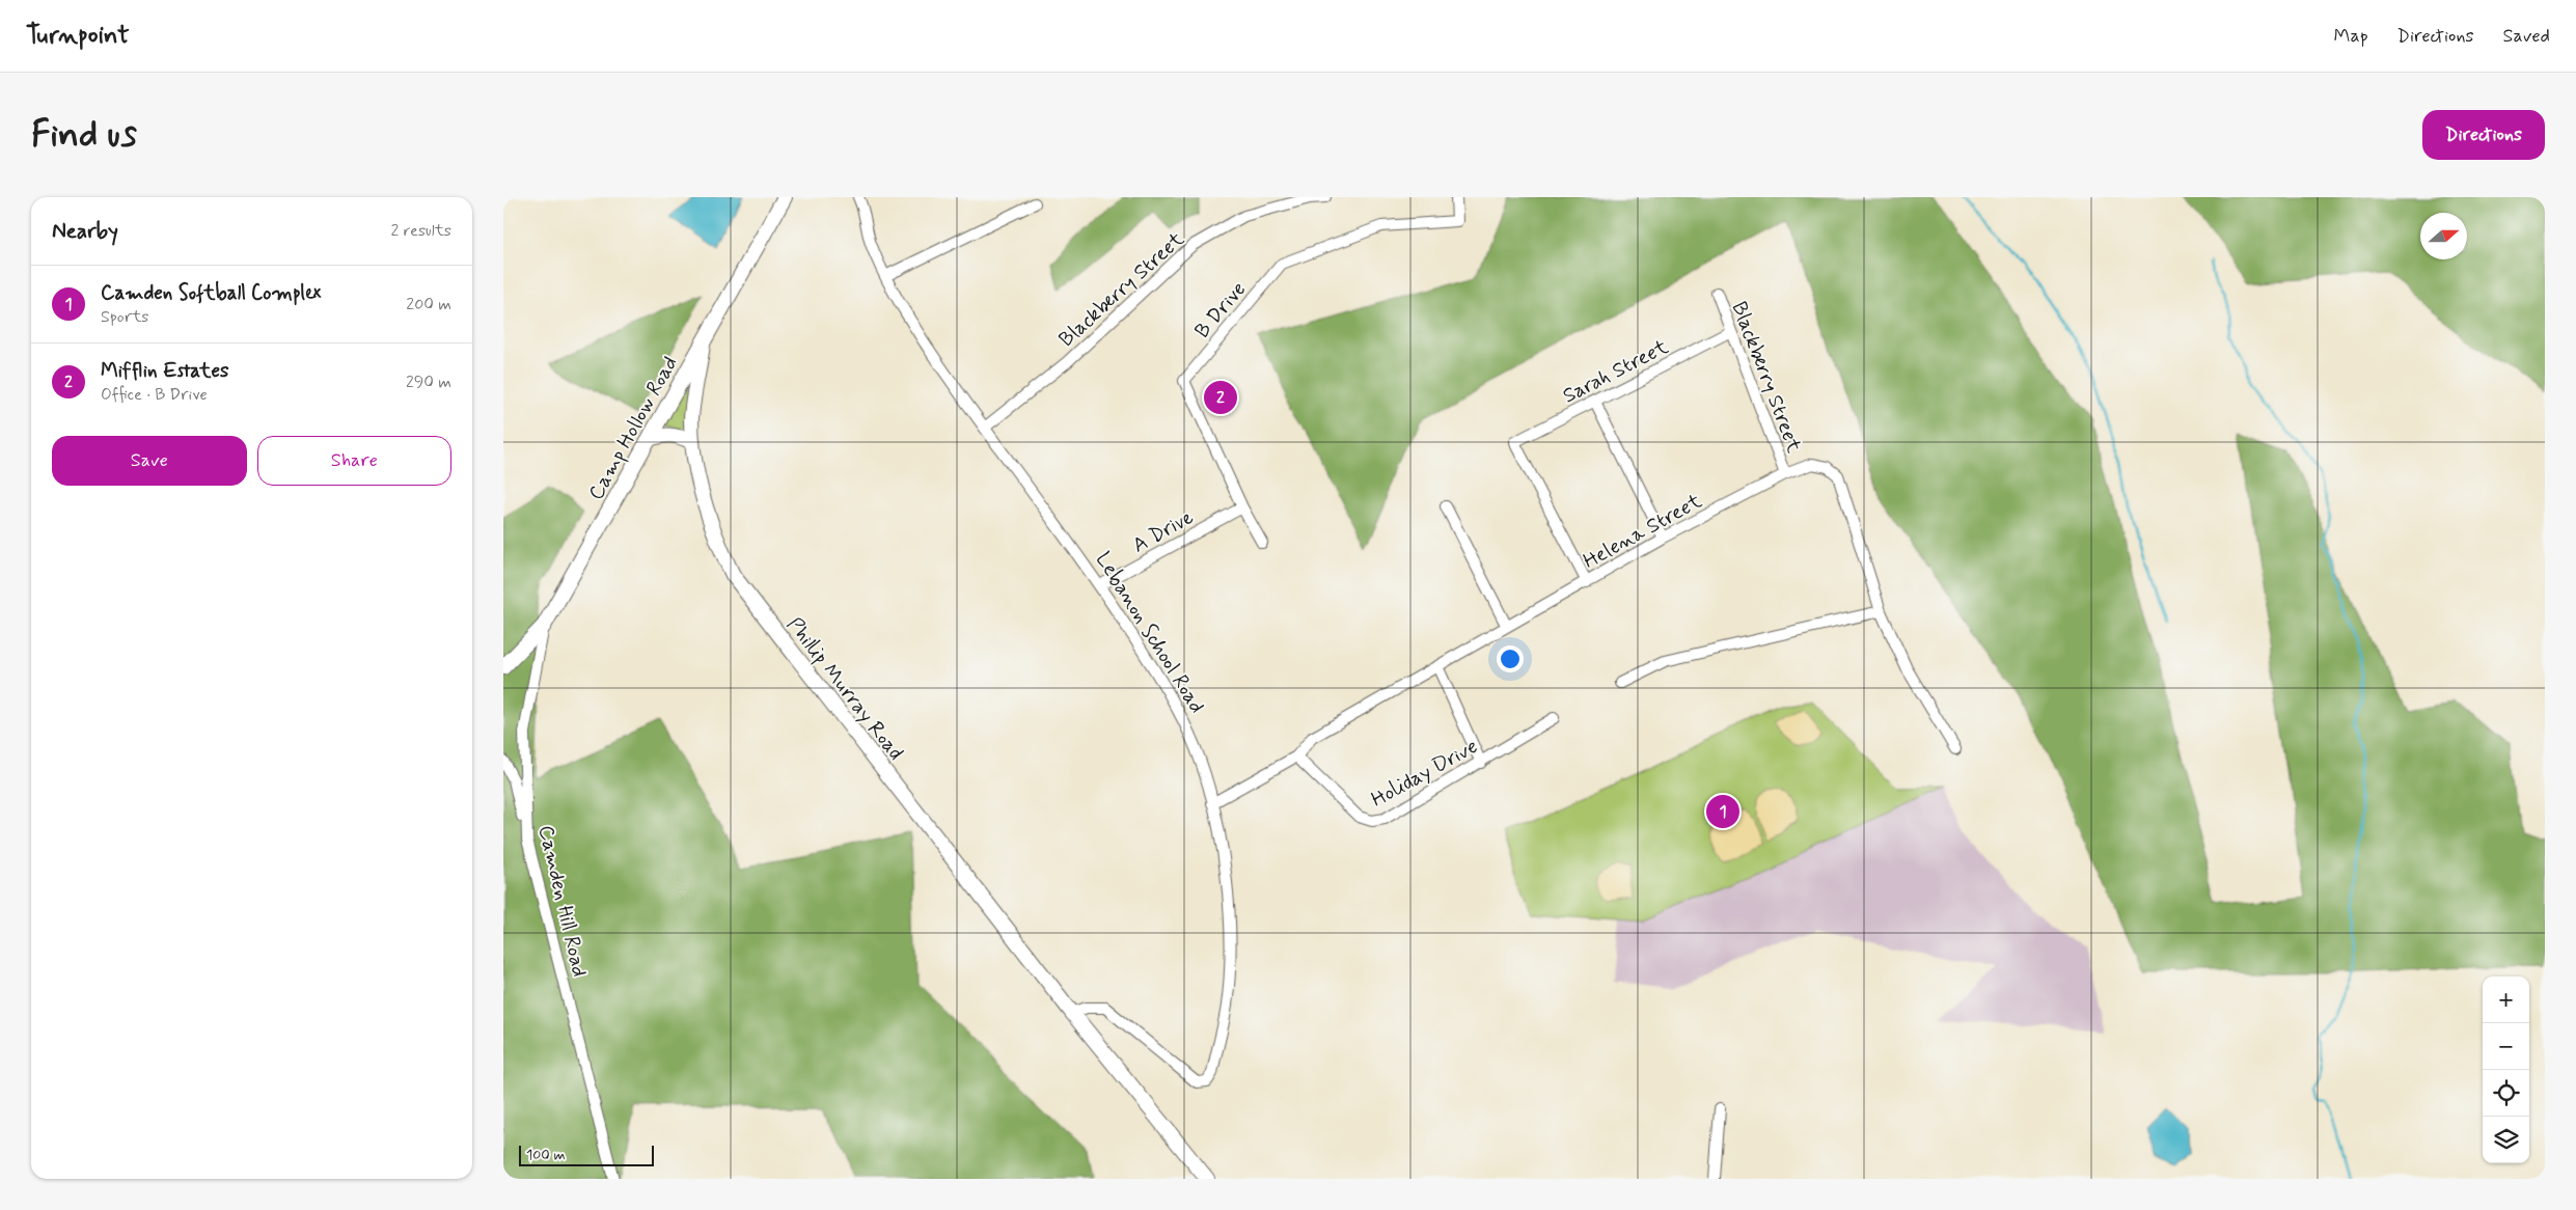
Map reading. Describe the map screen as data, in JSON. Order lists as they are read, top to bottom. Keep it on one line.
{"streets":{"street":["Blackberry Street","B Drive","Sarah Street","Camp Hollow Road","A Drive","Helena Street","Lebanon School Road","Phillip Murray Road","Holiday Drive","Camden Hill Road"]},"crossings":[["Blackberry Street","Sarah Street"],["Blackberry Street","Helena Street"],["Blackberry Street","Lebanon School Road"],["B Drive","A Drive"],["Sarah Street","Helena Street"],["Camp Hollow Road","Phillip Murray Road"],["Camp Hollow Road","Camden Hill Road"],["A Drive","Lebanon School Road"],["Helena Street","Lebanon School Road"],["Helena Street","Holiday Drive"],["Lebanon School Road","Phillip Murray Road"]],"scale_bar":"100 m","north":"right","page":{"header":"Turnpoint","nav":["Map","Directions","Saved"],"buttons":["Directions",["Save","Share"]],"title":"Find us","heading":["Nearby","2 results"],"list":[{"mark":"1","name":"Camden Softball Complex","note":"Sports","value":"200 m"},{"mark":"2","name":"Mifflin Estates","note":"Office · B Drive","value":"290 m"}],"pins":["2","1"],"map_buttons":["+","−"],"scale":"100 m"}}
